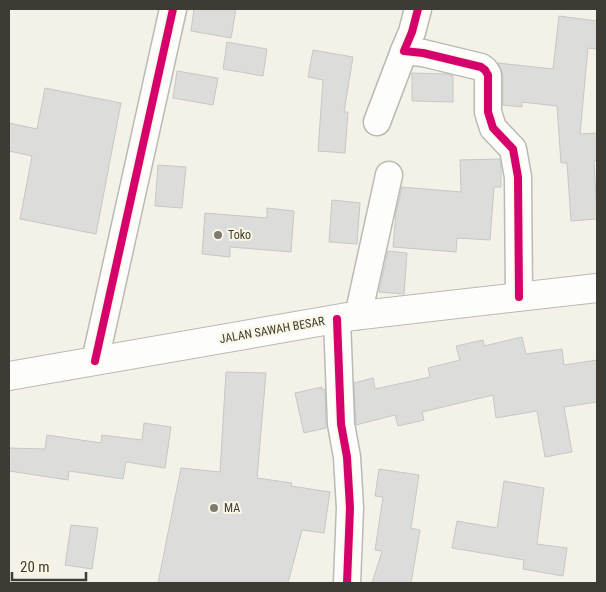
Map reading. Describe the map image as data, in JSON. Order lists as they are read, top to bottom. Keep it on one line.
{"streets":{"main road":["JALAN SAWAH BESAR"]},"places":["Toko","MA"],"scale_bar":"20 m"}
